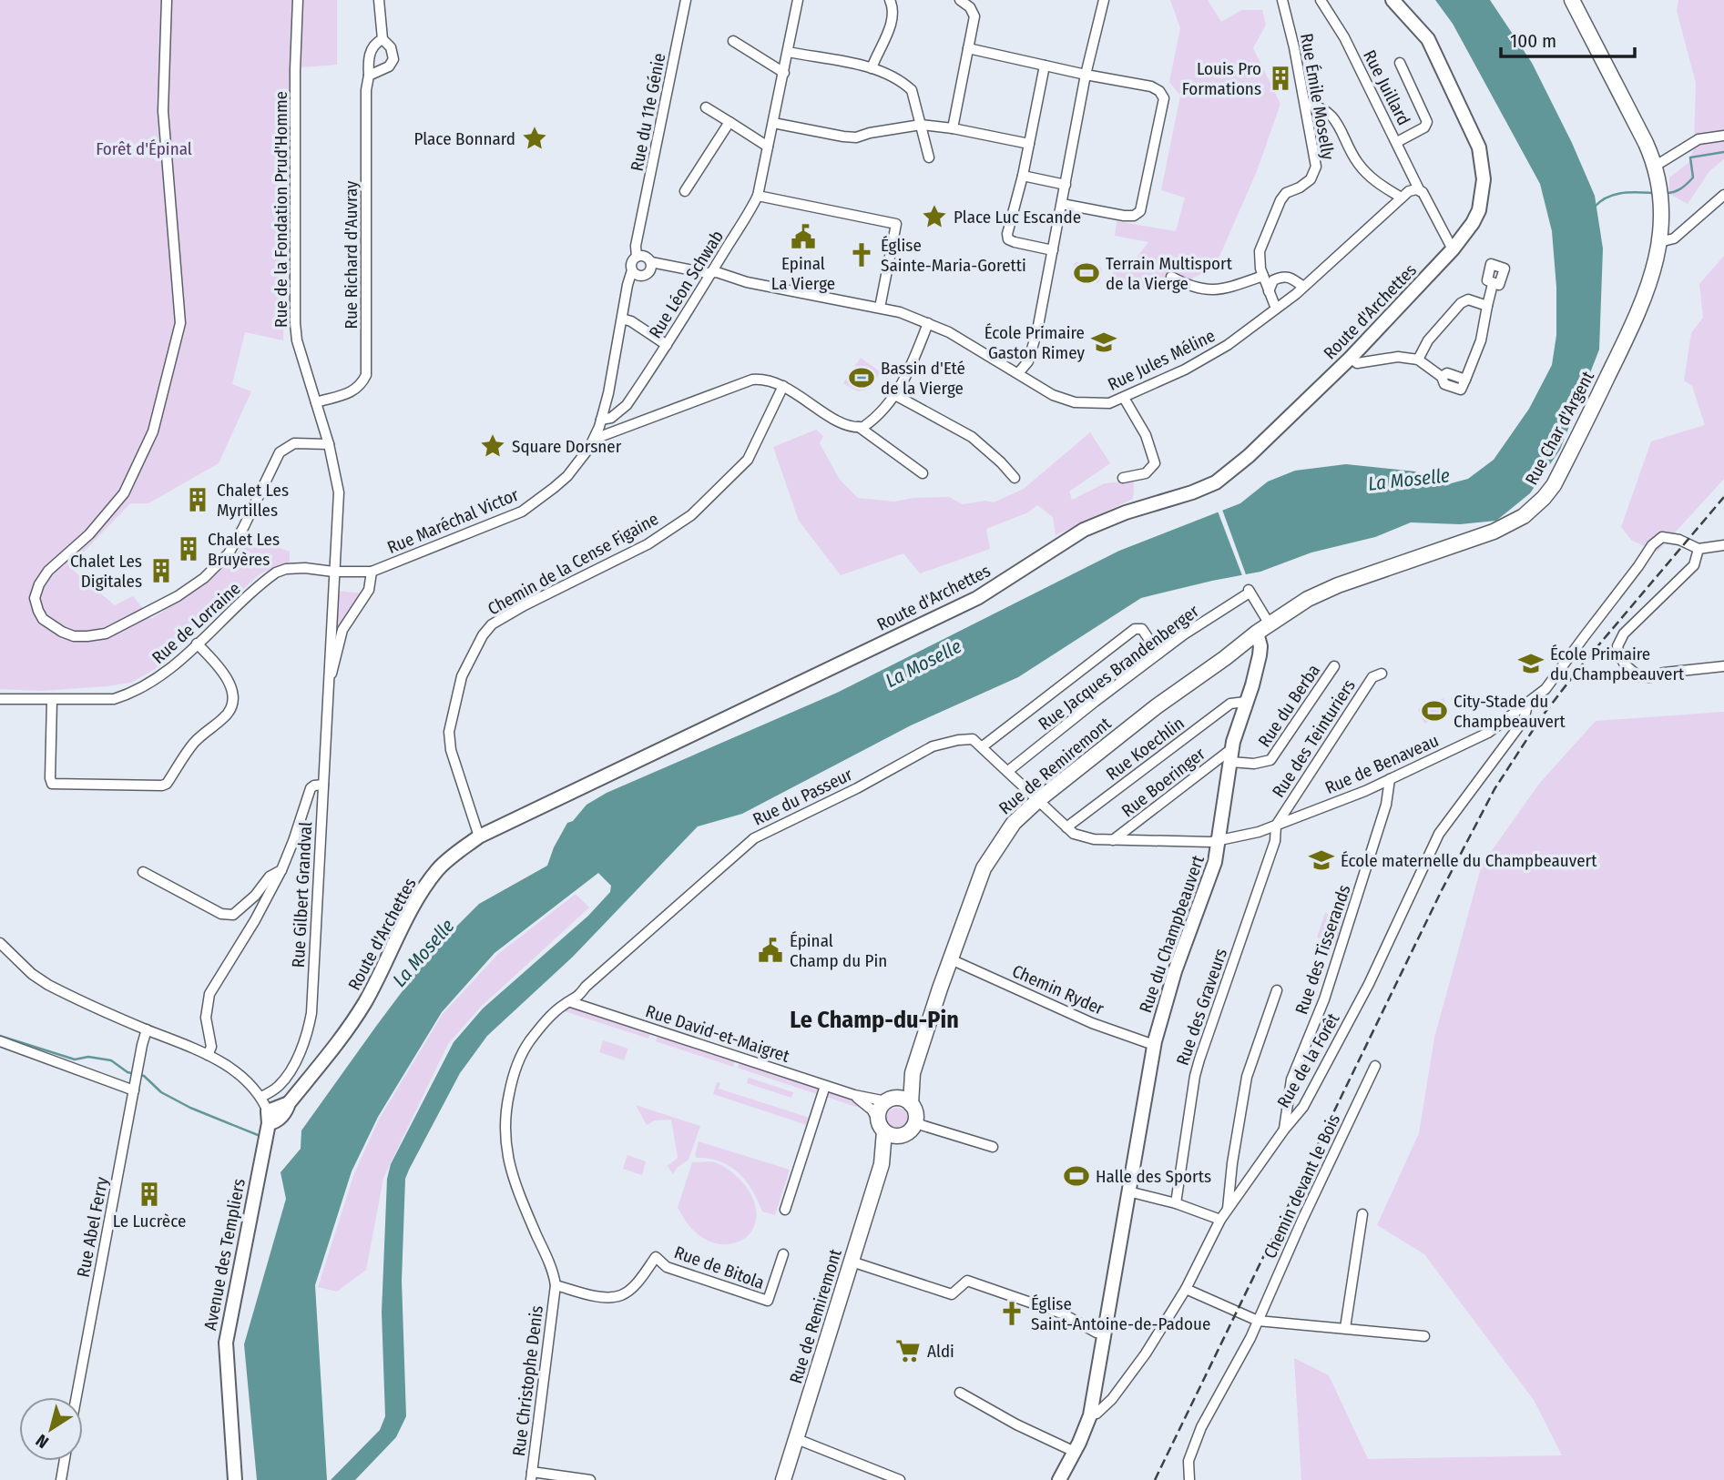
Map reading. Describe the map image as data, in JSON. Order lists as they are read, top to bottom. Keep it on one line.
{"streets":{"main road":["Rue Char d'Argent","Rue de Remiremont"],"street":["Rue Juillard","Rue Émile Moselly","Rue du 11e Génie","Rue de la Fondation Prud'Homme","Rue Richard d'Auvray","Rue Léon Schwab","Route d'Archettes","Rue Jules Méline","Rue Maréchal Victor","Chemin de la Cense Figaine","Rue de Lorraine","Rue Jacques Brandenberger","Rue du Berba","Rue des Teinturiers","Rue Koechlin","Rue de Benaveau","Rue Boeringer","Rue du Passeur","Rue Gilbert Grandval","Rue du Champbeauvert","Rue des Tisserands","Chemin Ryder","Rue des Graveurs","Rue David-et-Maigret","Rue de la Forêt","Chemin devant le Bois","Rue Abel Ferry","Avenue des Templiers","Rue de Bitola","Rue Christophe Denis"]},"crossings":[["Rue Juillard","Rue Jules Méline"],["Rue Émile Moselly","Rue Jules Méline"],["Rue du 11e Génie","Rue Jules Méline"],["Rue du 11e Génie","Rue Maréchal Victor"],["Rue de la Fondation Prud'Homme","Rue Richard d'Auvray"],["Rue de la Fondation Prud'Homme","Rue Maréchal Victor"],["Rue de la Fondation Prud'Homme","Rue de Lorraine"],["Rue de la Fondation Prud'Homme","Rue Gilbert Grandval"],["Rue Léon Schwab","Rue Jules Méline"],["Rue Léon Schwab","Rue Maréchal Victor"],["Route d'Archettes","Chemin de la Cense Figaine"],["Route d'Archettes","Avenue des Templiers"],["Rue Jules Méline","Rue Maréchal Victor"],["Rue Char d'Argent","Rue de Remiremont"],["Rue Maréchal Victor","Rue de Lorraine"],["Rue Maréchal Victor","Rue Gilbert Grandval"],["Rue de Lorraine","Rue Gilbert Grandval"],["Rue Jacques Brandenberger","Rue de Remiremont"],["Rue Jacques Brandenberger","Rue du Champbeauvert"],["Rue du Berba","Rue Boeringer"],["Rue du Berba","Rue du Champbeauvert"],["Rue des Teinturiers","Rue de Benaveau"],["Rue des Teinturiers","Rue des Graveurs"],["Rue Koechlin","Rue de Benaveau"],["Rue Koechlin","Rue du Champbeauvert"],["Rue de Benaveau","Rue de Remiremont"],["Rue de Benaveau","Rue Boeringer"],["Rue de Benaveau","Rue du Champbeauvert"],["Rue de Benaveau","Rue des Tisserands"],["Rue de Benaveau","Rue des Graveurs"],["Rue de Benaveau","Rue de la Forêt"],["Rue de Remiremont","Rue du Champbeauvert"],["Rue de Remiremont","Chemin Ryder"],["Rue de Remiremont","Rue David-et-Maigret"],["Rue Boeringer","Rue du Champbeauvert"],["Rue du Passeur","Rue David-et-Maigret"],["Rue du Passeur","Rue de Bitola"],["Rue du Passeur","Rue Christophe Denis"],["Rue du Champbeauvert","Chemin Ryder"],["Rue du Champbeauvert","Rue de la Forêt"],["Rue des Tisserands","Rue de la Forêt"],["Rue de Bitola","Rue Christophe Denis"]],"districts":["Le Champ-du-Pin"],"water":["La Moselle"],"parks":["Forêt d'Épinal"],"places":{"building":["Louis Pro Formations","Chalet Les Myrtilles","Chalet Les Bruyères","Chalet Les Digitales","Le Lucrèce"],"place":["Place Bonnard","Place Luc Escande","Square Dorsner"],"public building":["Epinal La Vierge","Épinal Champ du Pin"],"church":["Église Sainte-Maria-Goretti","Église Saint-Antoine-de-Padoue"],"sports":["Terrain Multisport de la Vierge","Bassin d'Eté de la Vierge","City-Stade du Champbeauvert","Halle des Sports"],"school or university":["École Primaire Gaston Rimey","École Primaire du Champbeauvert","École maternelle du Champbeauvert"],"supermarket":["Aldi"]},"scale_bar":"100 m","north":"bottom left"}
